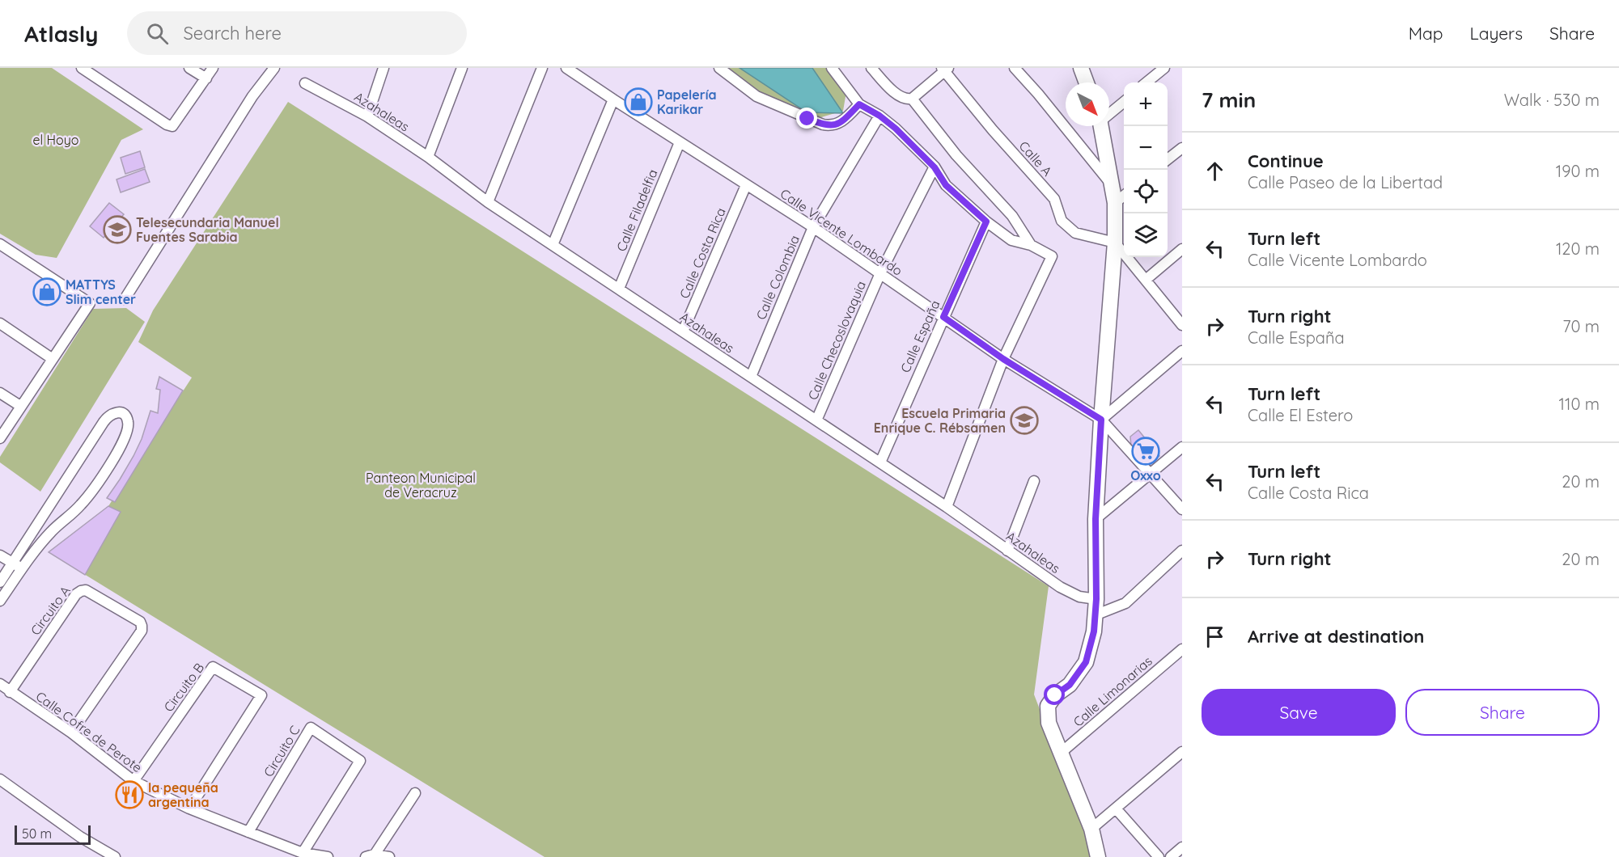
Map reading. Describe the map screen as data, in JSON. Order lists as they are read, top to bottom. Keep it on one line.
{"streets":{"street":["Azahaleas","Calle A","Calle Filadelfia","Calle Vicente Lombardo","Calle Costa Rica","Calle Colombia","Calle España","Calle Checoslovaquia","Circuito A","Circuito B","Calle Limonarias","Calle Cofre de Perote","Circuito C"]},"crossings":[["Azahaleas","Calle Filadelfia"],["Azahaleas","Calle Costa Rica"],["Azahaleas","Calle Colombia"],["Azahaleas","Calle España"],["Azahaleas","Calle Checoslovaquia"],["Calle Filadelfia","Calle Vicente Lombardo"],["Calle Vicente Lombardo","Calle Costa Rica"],["Calle Vicente Lombardo","Calle Colombia"],["Calle Vicente Lombardo","Calle España"],["Calle Vicente Lombardo","Calle Checoslovaquia"],["Circuito A","Calle Cofre de Perote"],["Circuito B","Calle Cofre de Perote"],["Calle Cofre de Perote","Circuito C"]],"parks":["el Hoyo","Panteon Municipal de Veracruz"],"places":{"shop":["Papelería Karikar","MATTYS Slim center"],"school or university":["Telesecundaria Manuel Fuentes Sarabia","Escuela Primaria Enrique C. Rébsamen"],"supermarket":["Oxxo"],"restaurant":["la pequeña argentina"]},"scale_bar":"50 m","north":"bottom right","page":{"header":"Atlasly","search":"Search here","nav":["Map","Layers","Share"],"heading":["7 min","Walk · 530 m"],"map_buttons":["+","−"],"list":[["Continue","Calle Paseo de la Libertad","190 m"],["Turn left","Calle Vicente Lombardo","120 m"],["Turn right","Calle España","70 m"],["Turn left","Calle El Estero","110 m"],["Turn left","Calle Costa Rica","20 m"],["Turn right","20 m"],"Arrive at destination"],"buttons":["Save","Share"],"scale":"50 m"}}
